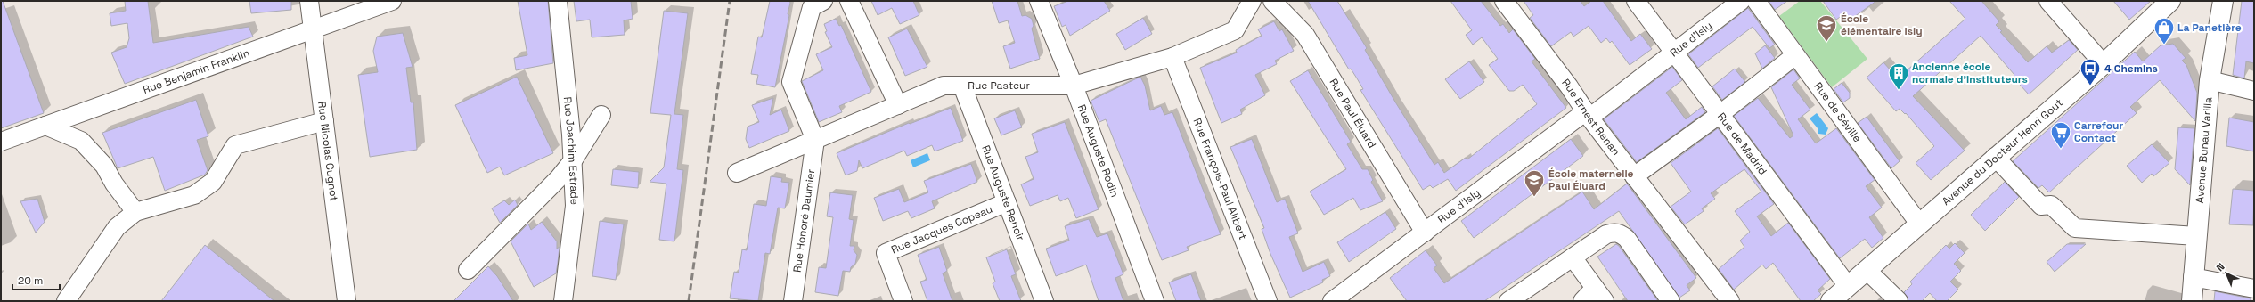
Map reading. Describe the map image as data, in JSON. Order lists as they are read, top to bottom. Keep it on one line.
{"streets":{"main road":["Avenue Bunau Varilla","Avenue du Docteur Henri Gout"],"street":["Rue d'Isly","Rue Benjamin Franklin","Rue Pasteur","Rue Paul Éluard","Rue de Séville","Rue Ernest Renan","Rue de Madrid","Rue Nicolas Cugnot","Rue Auguste Rodin","Rue Joachim Estrade","Rue François-Paul Alibert","Rue Auguste Renoir","Rue Honoré Daumier","Rue Jacques Copeau"]},"crossings":[["Rue d'Isly","Rue Paul Éluard"],["Rue d'Isly","Rue Ernest Renan"],["Rue d'Isly","Rue de Madrid"],["Rue Benjamin Franklin","Rue Nicolas Cugnot"],["Rue Pasteur","Rue Auguste Rodin"],["Rue Pasteur","Rue François-Paul Alibert"],["Rue Pasteur","Rue Auguste Renoir"],["Rue Pasteur","Rue Honoré Daumier"],["Rue de Séville","Avenue du Docteur Henri Gout"],["Rue de Madrid","Avenue du Docteur Henri Gout"],["Rue Auguste Renoir","Rue Jacques Copeau"]],"places":{"school or university":["École élémentaire Isly","École maternelle Paul Éluard"],"shop":["La Panetière"],"bus stop":["4 Chemins"],"building":["Ancienne école normale d’instituteurs"],"supermarket":["Carrefour Contact"]},"scale_bar":"20 m","north":"top left"}
